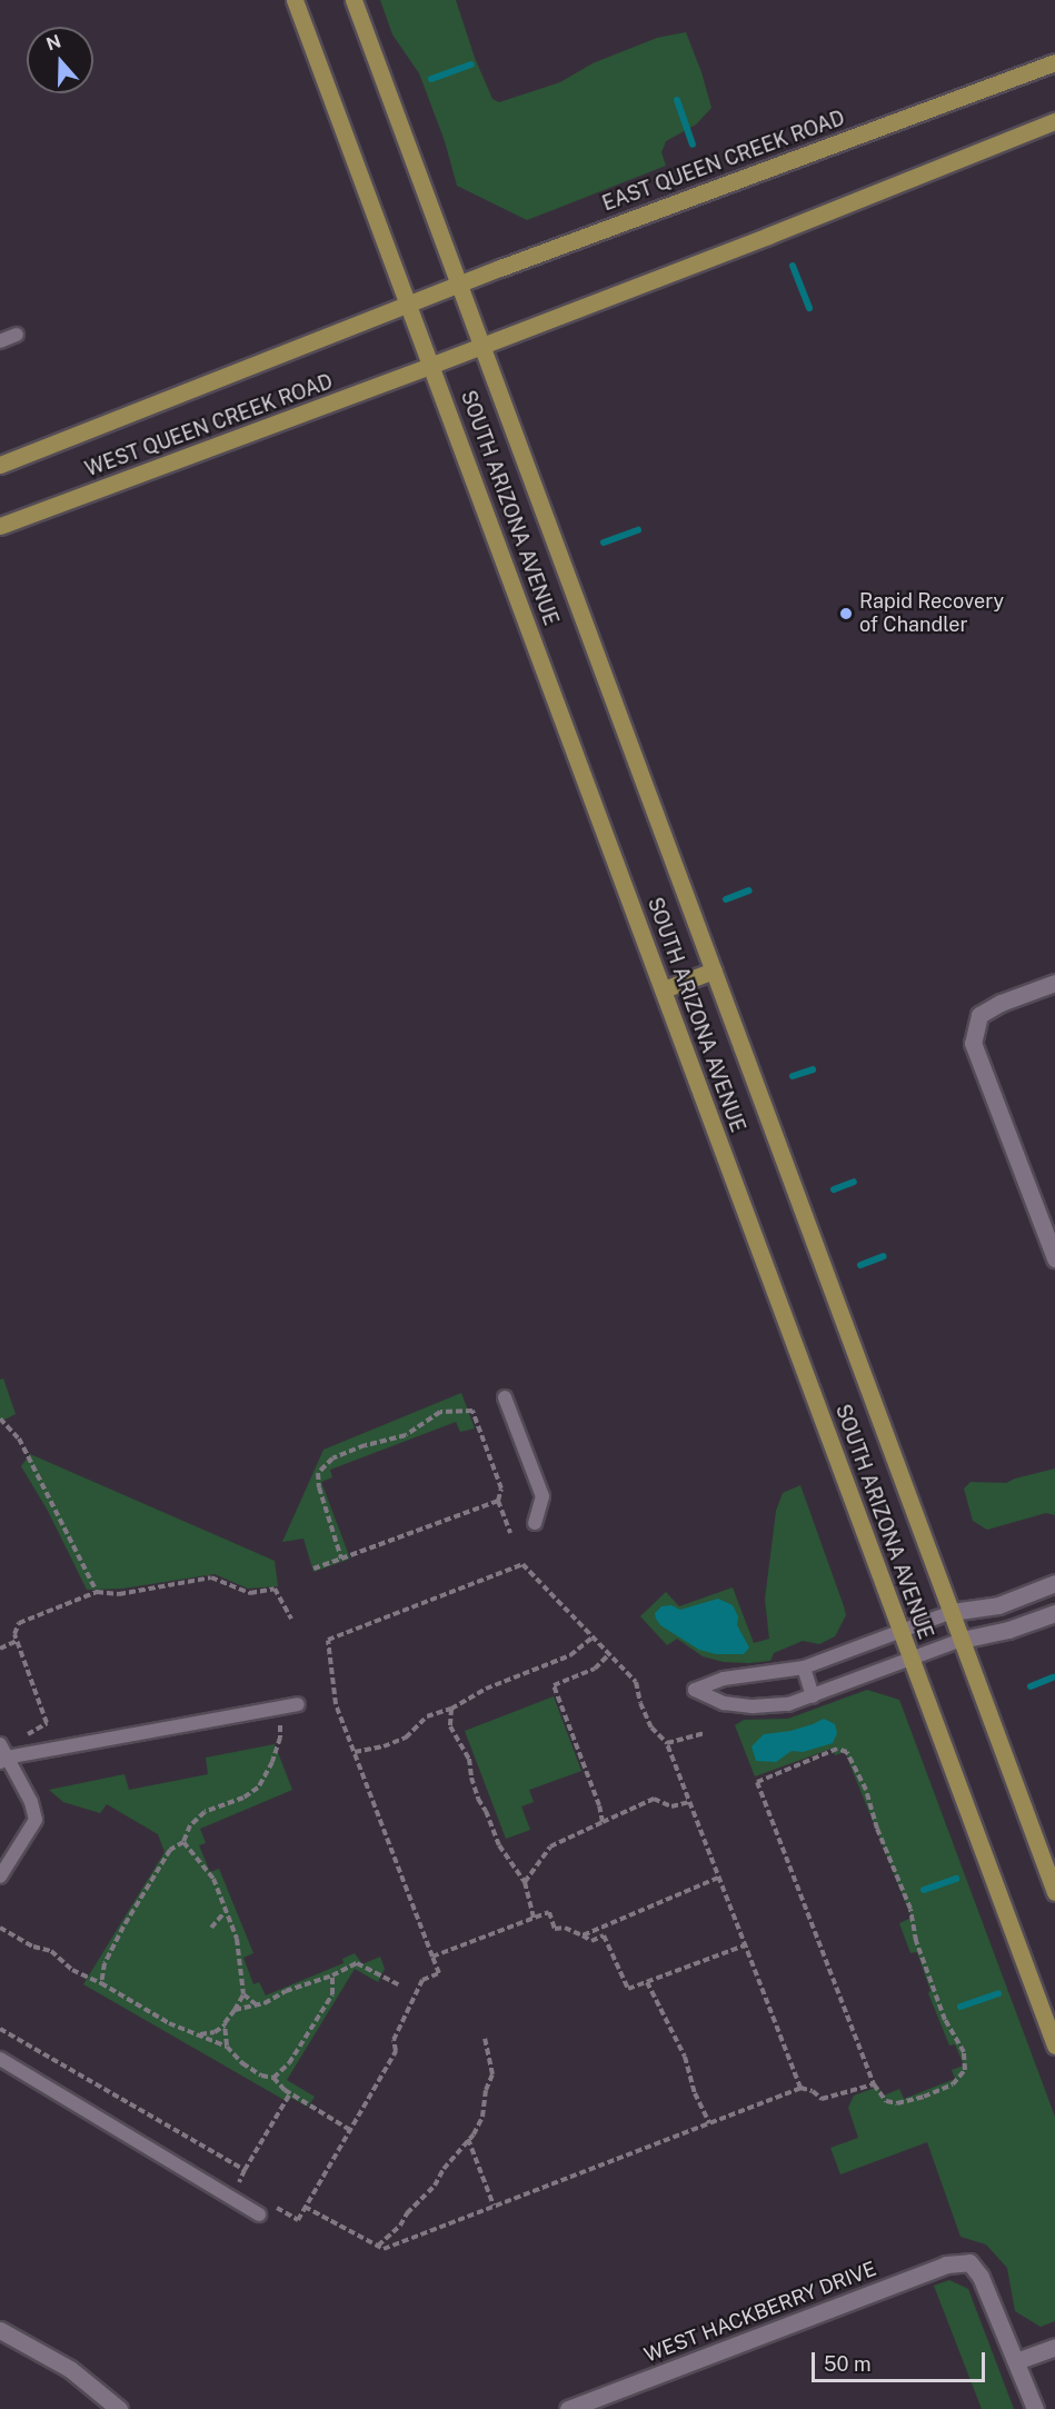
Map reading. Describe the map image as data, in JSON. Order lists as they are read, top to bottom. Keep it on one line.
{"streets":{"main road":["EAST QUEEN CREEK ROAD","WEST QUEEN CREEK ROAD","SOUTH ARIZONA AVENUE"],"street":["WEST HACKBERRY DRIVE"]},"crossings":[["EAST QUEEN CREEK ROAD","WEST QUEEN CREEK ROAD"],["EAST QUEEN CREEK ROAD","SOUTH ARIZONA AVENUE"],["WEST QUEEN CREEK ROAD","SOUTH ARIZONA AVENUE"]],"places":["Rapid Recovery of Chandler"],"scale_bar":"50 m","north":"top"}
